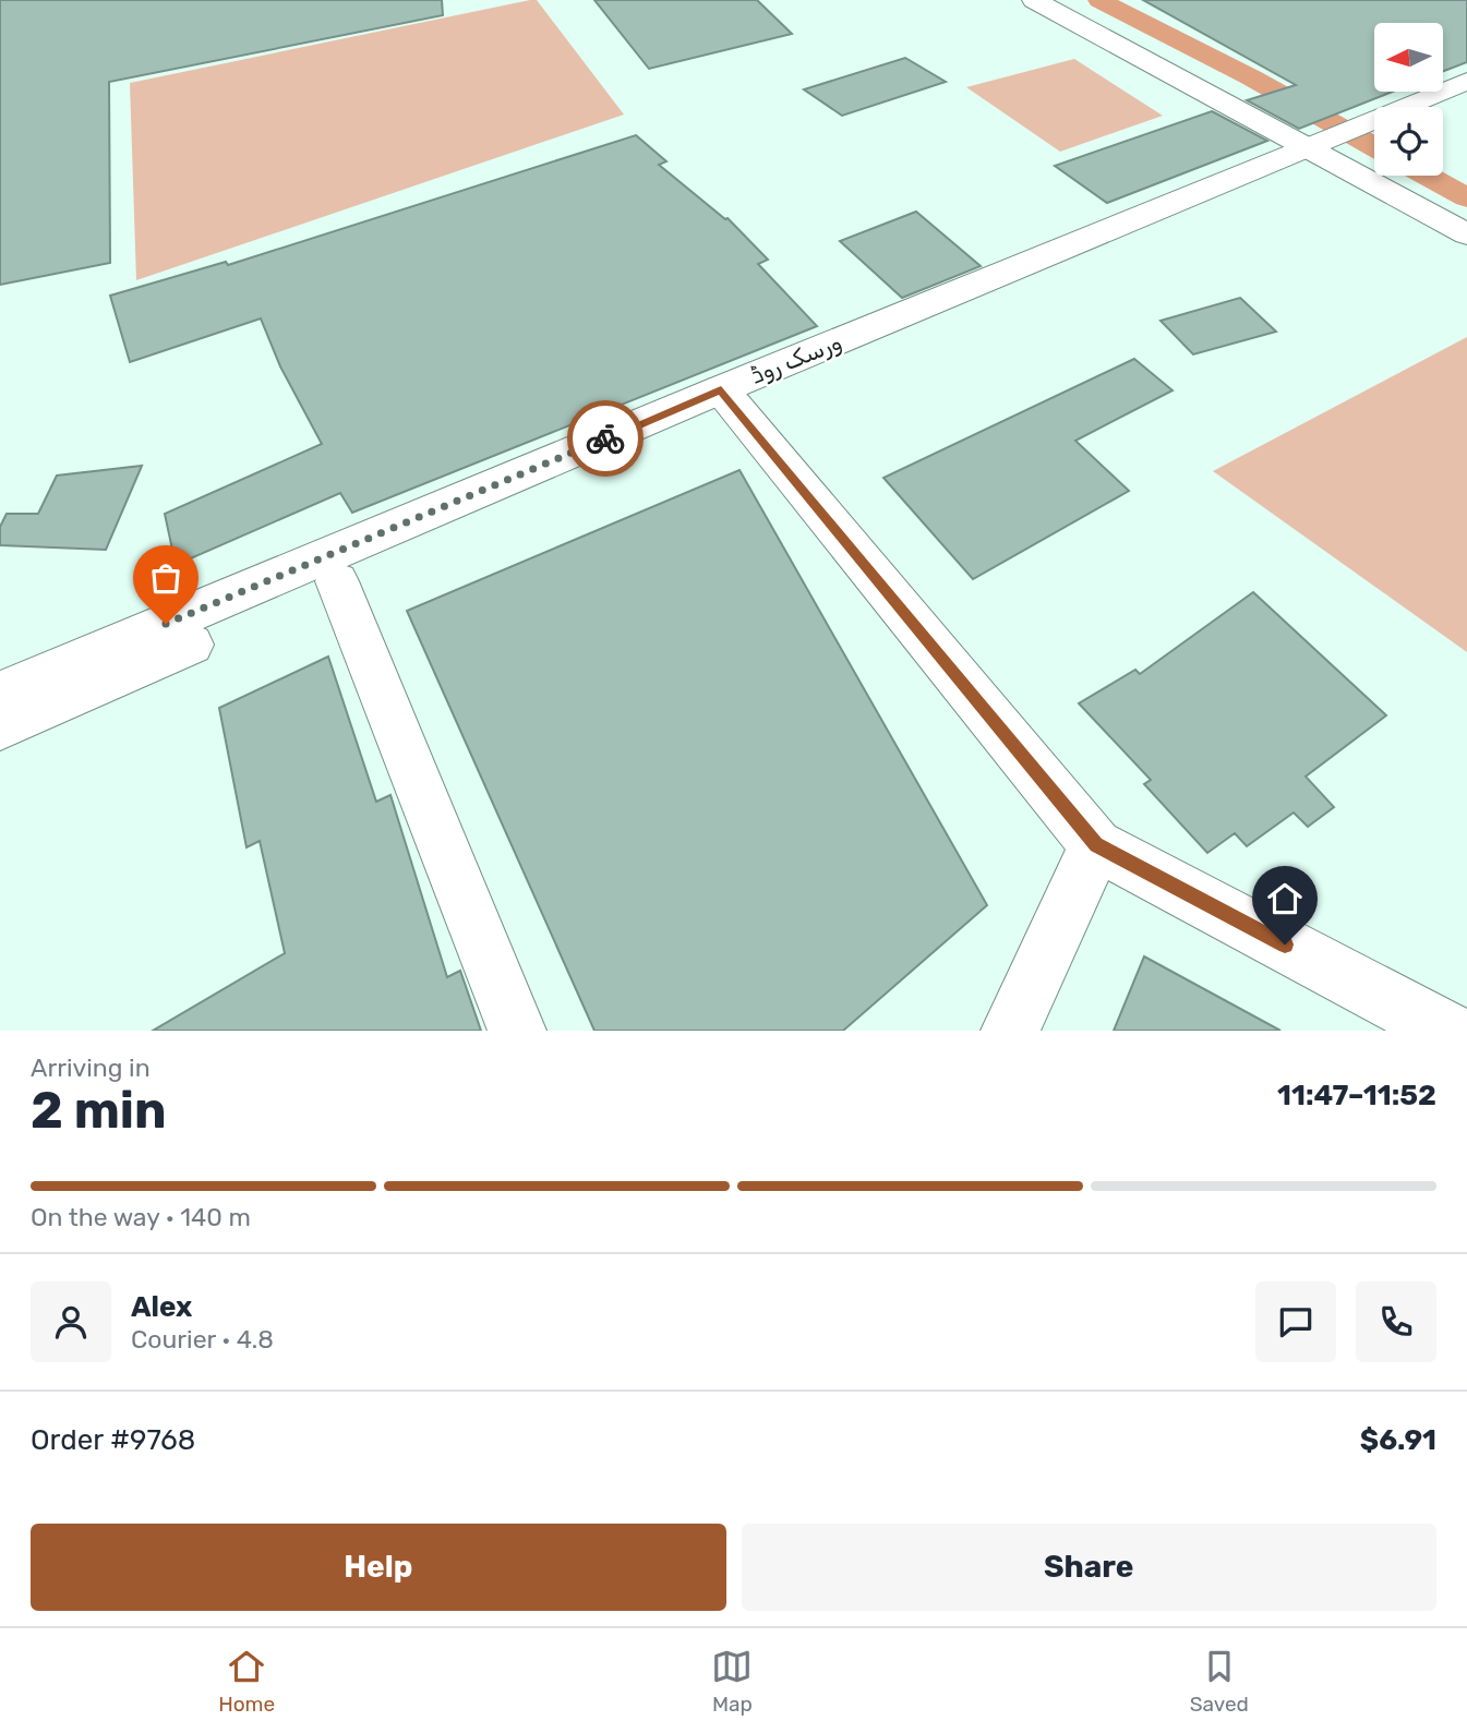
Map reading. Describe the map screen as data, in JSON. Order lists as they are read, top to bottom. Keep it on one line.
{"streets":{"main road":["ورسک روڈ"]},"north":"left","page":{"heading":["2 min","Arriving in","11:47–11:52"],"panel":["Alex","Courier · 4.8","Order #9768","$6.91"],"bar":"On the way · 140 m","buttons":["Help","Share"],"tabs":["Home","Map","Saved"]}}
